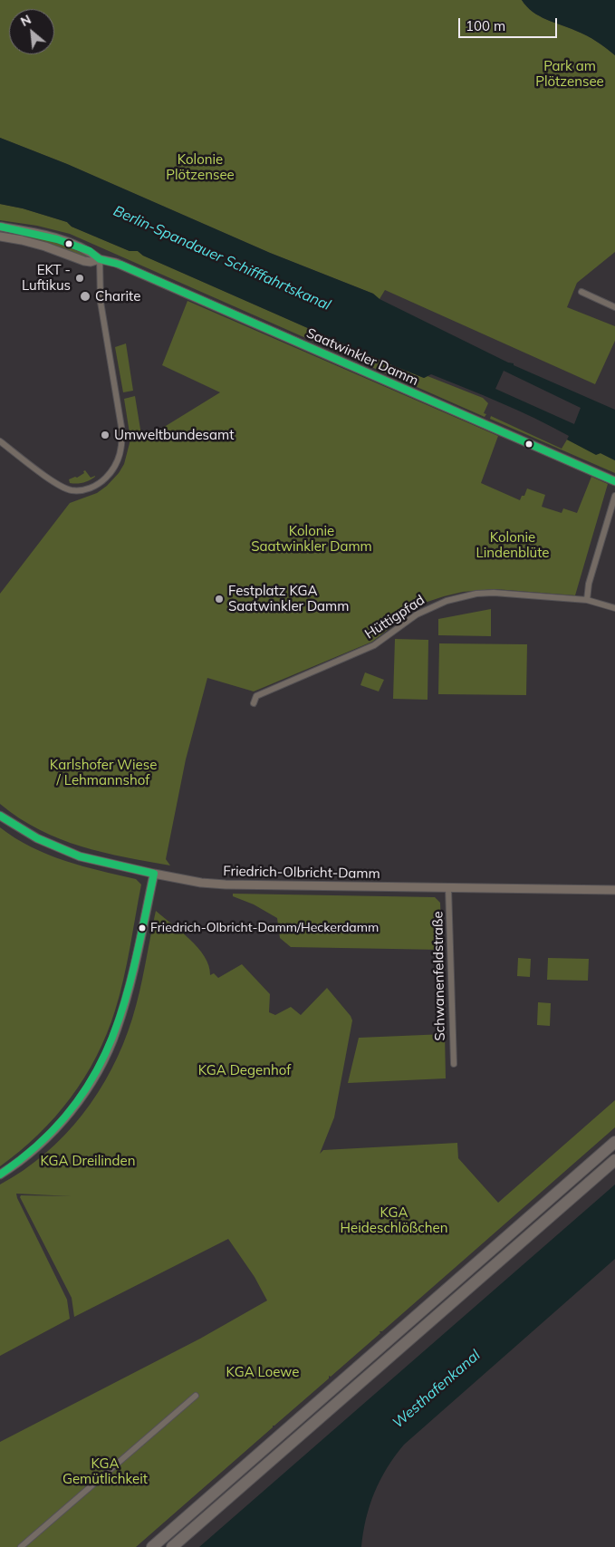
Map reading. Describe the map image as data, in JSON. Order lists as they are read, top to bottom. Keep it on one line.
{"streets":{"street":["Saatwinkler Damm","Hüttigpfad","Friedrich-Olbricht-Damm","Schwanenfeldstraße"]},"crossings":[["Friedrich-Olbricht-Damm","Schwanenfeldstraße"]],"water":["Berlin-Spandauer Schifffahrtskanal","Westhafenkanal"],"parks":["Park am Plötzensee","Kolonie Plötzensee","Kolonie Saatwinkler Damm","Kolonie Lindenblüte","Karlshofer Wiese / Lehmannshof","KGA Degenhof","KGA Dreilinden","KGA Heideschlößchen","KGA Loewe","KGA Gemütlichkeit"],"places":["EKT - Luftikus","Charite","Umweltbundesamt","Festplatz KGA Saatwinkler Damm","Friedrich-Olbricht-Damm/Heckerdamm"],"scale_bar":"100 m","north":"top left"}
